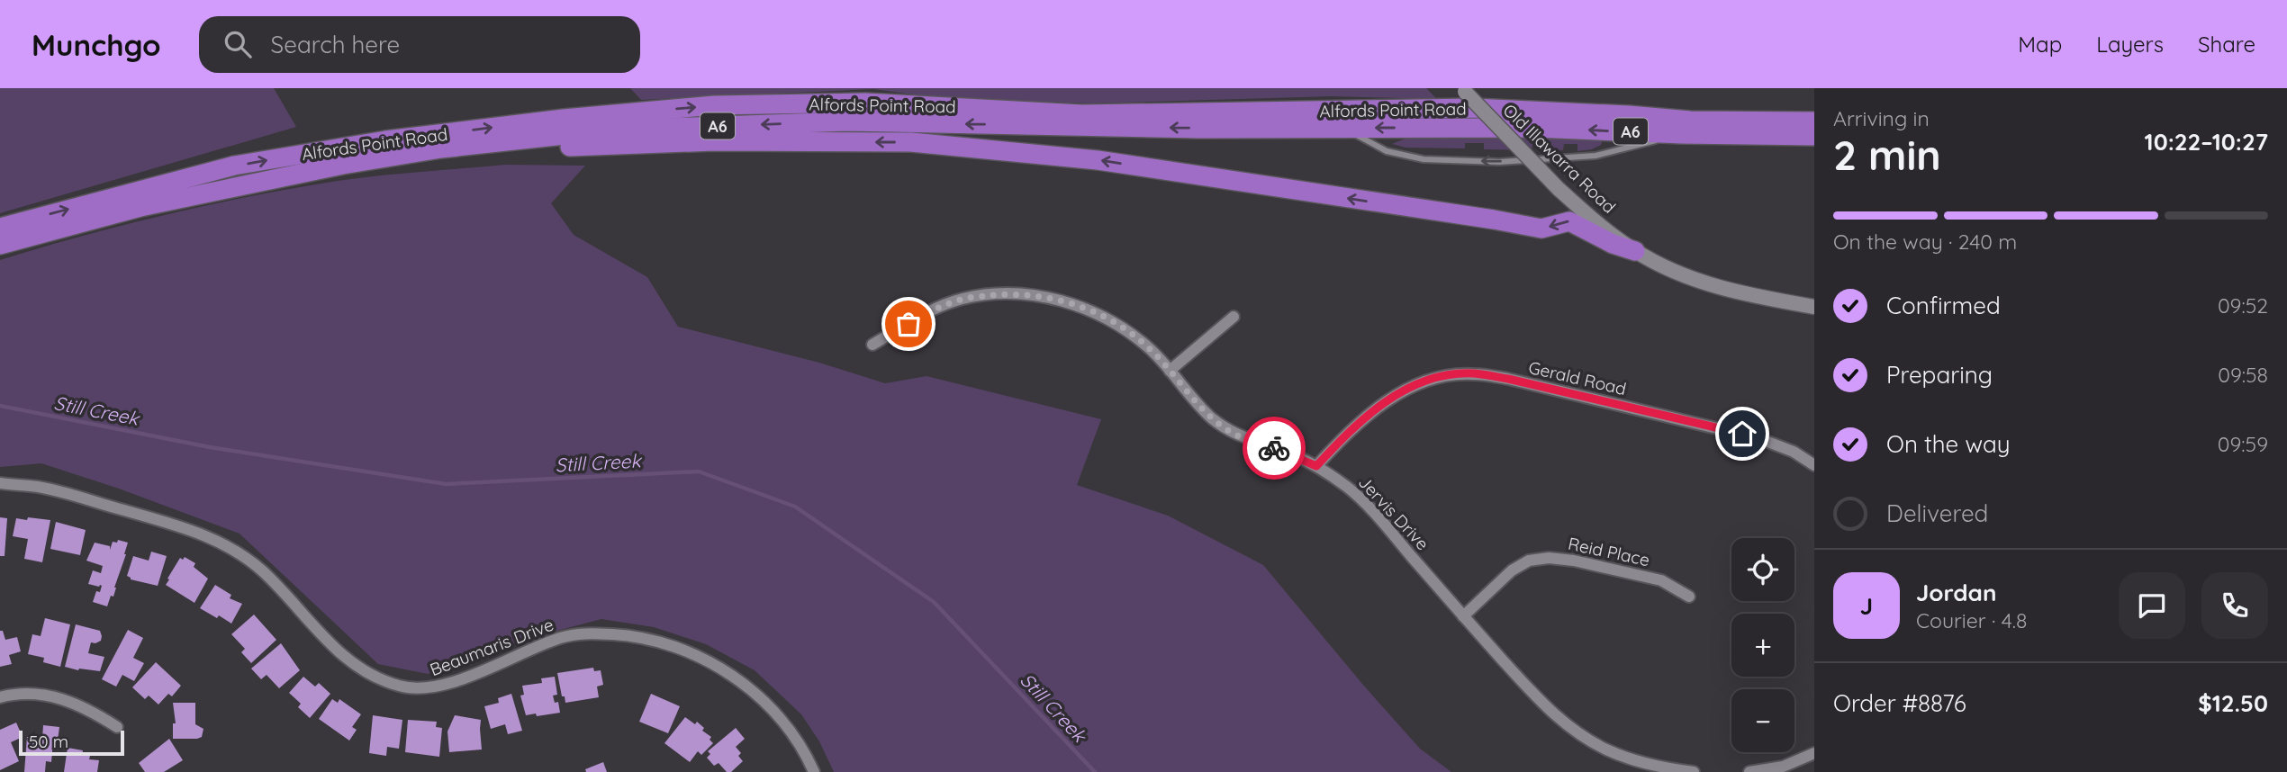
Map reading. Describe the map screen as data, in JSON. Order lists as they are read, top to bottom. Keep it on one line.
{"streets":{"highway":["Alfords Point Road","A6"],"street":["Old Illawarra Road","Gerald Road","Jervis Drive","Reid Place","Beaumaris Drive"]},"crossings":[["Alfords Point Road","A6"],["A6","Old Illawarra Road"],["Gerald Road","Jervis Drive"],["Jervis Drive","Reid Place"]],"water":["Still Creek"],"scale_bar":"50 m","page":{"header":"Munchgo","search":"Search here","nav":["Map","Layers","Share"],"heading":["2 min","Arriving in","10:22–10:27"],"panel":["Jordan","Courier · 4.8","Order #8876","$12.50"],"bar":"On the way · 240 m","list":[["Confirmed","09:52"],["Preparing","09:58"],["On the way","09:59"],"Delivered"],"map_buttons":["+","−"],"round":"J","scale":"50 m"}}
